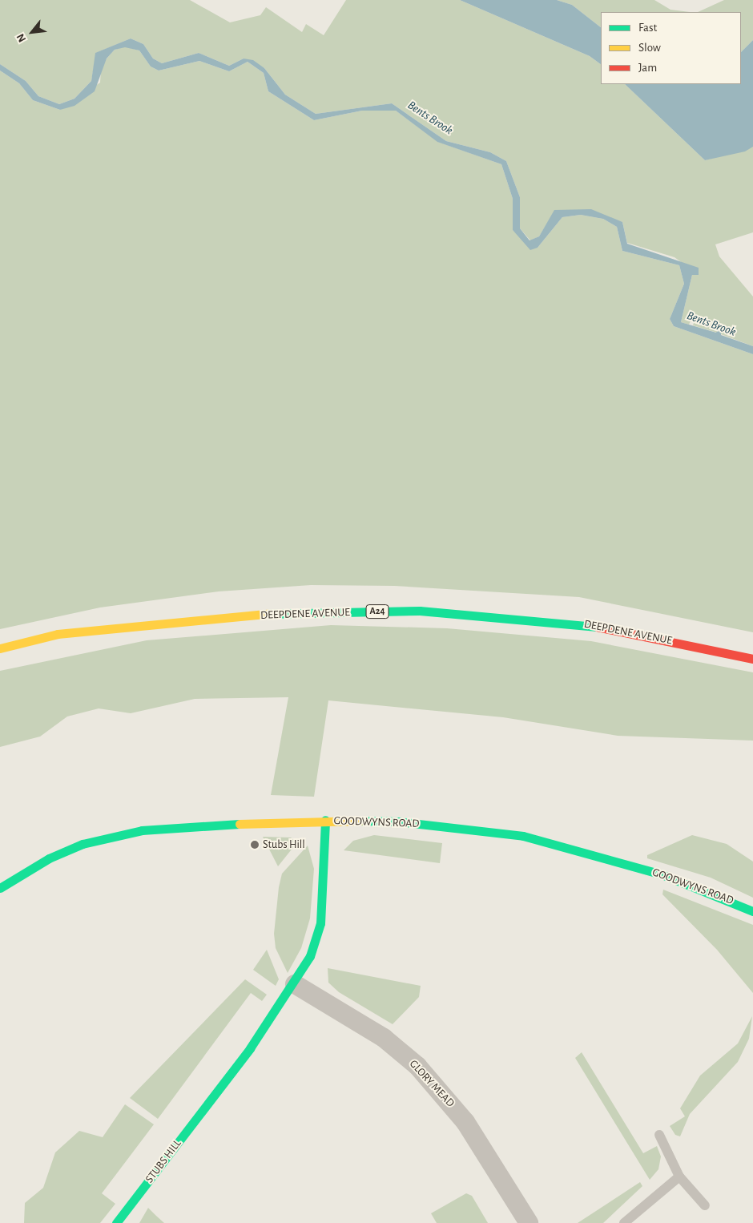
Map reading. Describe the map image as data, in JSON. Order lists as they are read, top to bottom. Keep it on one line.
{"streets":{"main road":["A24","DEEPDENE AVENUE","GOODWYNS ROAD","STUBS HILL"],"street":["GLORY MEAD"]},"crossings":[["GOODWYNS ROAD","STUBS HILL"],["GLORY MEAD","STUBS HILL"]],"water":["Bents Brook"],"places":["Stubs Hill"],"legend":["Fast","Slow","Jam"],"north":"bottom left"}
